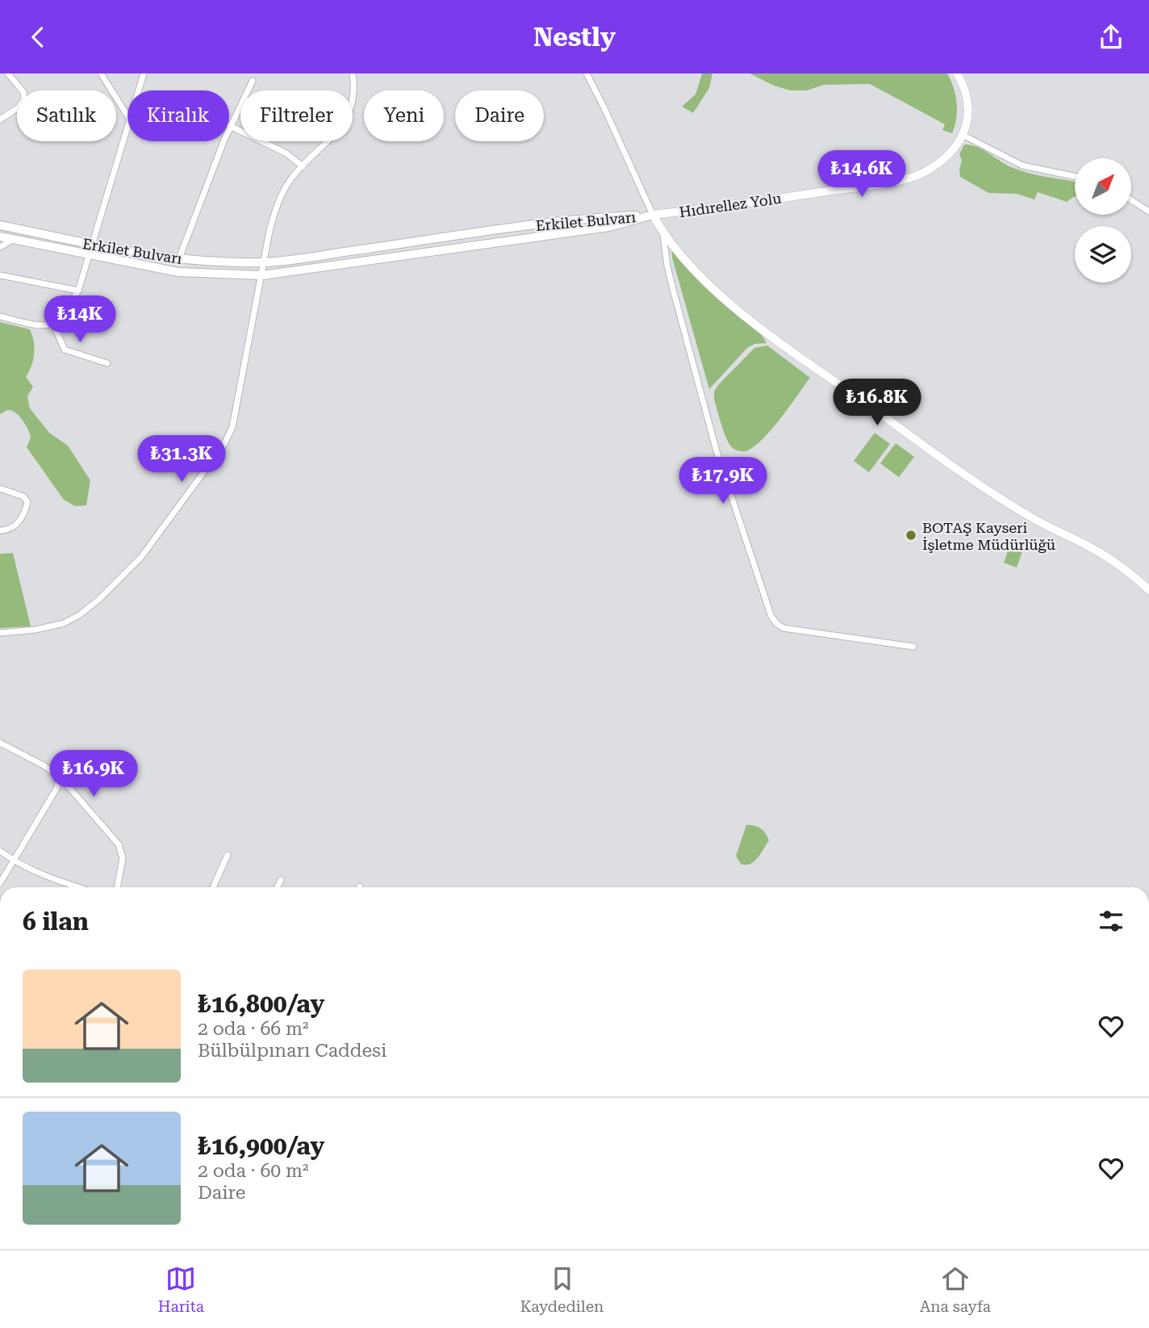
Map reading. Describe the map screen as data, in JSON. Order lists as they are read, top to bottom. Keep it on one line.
{"streets":{"main road":["Erkilet Bulvarı"],"street":["Hıdırellez Yolu"]},"crossings":[["Hıdırellez Yolu","Erkilet Bulvarı"]],"places":["BOTAŞ Kayseri İşletme Müdürlüğü"],"north":"top right","page":{"header":"Nestly","chip":["Satılık","Kiralık","Filtreler","Yeni","Daire"],"price":["₺14.6K","₺14K","₺16.8K","₺31.3K","₺17.9K","₺16.9K"],"heading":"6 ilan","list":[{"name":"₺16,800/ay","note":"2 oda · 66 m² · Bülbülpınarı Caddesi"},{"name":"₺16,900/ay","note":"2 oda · 60 m² · Daire"}],"tabs":["Harita","Kaydedilen","Ana sayfa"]}}
